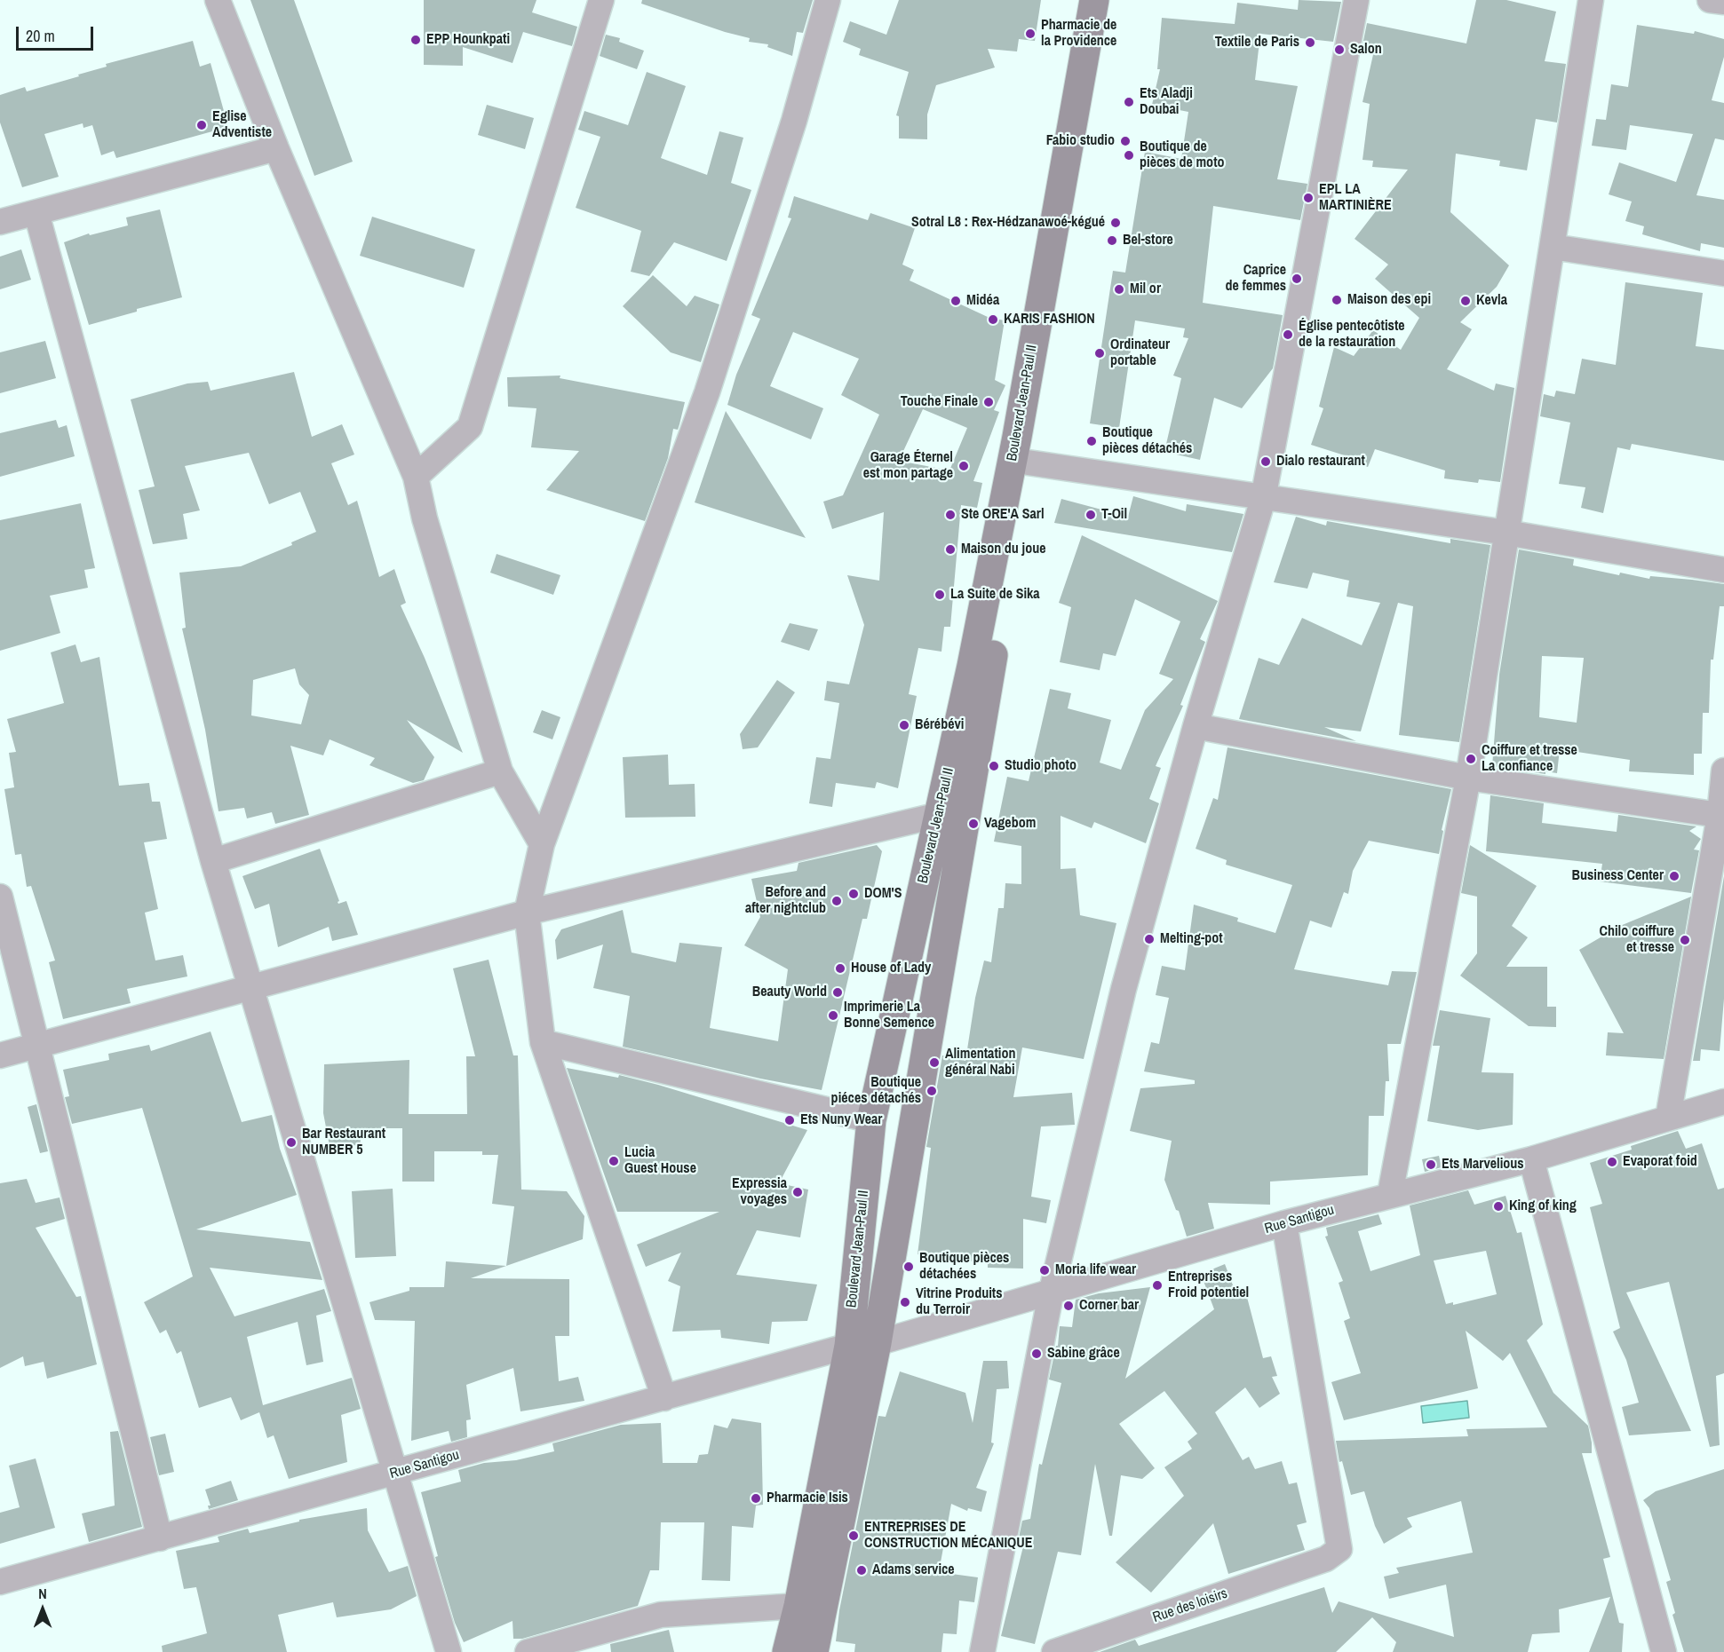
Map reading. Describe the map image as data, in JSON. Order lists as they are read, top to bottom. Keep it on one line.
{"streets":{"main road":["Boulevard Jean-Paul II"],"street":["Rue Santigou","Rue des loisirs"]},"crossings":[["Boulevard Jean-Paul II","Rue Santigou"],["Rue Santigou","Rue des loisirs"]],"places":["Pharmacie de la Providence","EPP Hounkpati","Textile de Paris","Salon","Ets Aladji Doubai","Eglise Adventiste","Fabio studio","Boutique de pièces de moto","EPL LA MARTINIÈRE","Sotral L8 : Rex-Hédzanawoé-kégué","Bel-store","Caprice de femmes","Mil or","Maison des epi","Midéa","Kevla","KARIS FASHION","Église pentecôtiste de la restauration","Ordinateur portable","Touche Finale","Boutique pièces détachés","Dialo restaurant","Garage Éternel est mon partage","Ste ORE'A Sarl","T-Oil","Maison du joue","La Suite de Sika","Bérébévi","Coiffure et tresse La confiance","Studio photo","Vagebom","Business Center","DOM'S","Before and after nightclub","Melting-pot","Chilo coiffure et tresse","House of Lady","Beauty World","Imprimerie La Bonne Semence","Alimentation général Nabi","Boutique piéces détachés","Ets Nuny Wear","Bar Restaurant NUMBER 5","Lucia Guest House","Evaporat foid","Ets Marvelious","Expressia voyages","King of king","Boutique pièces détachées","Moria life wear","Entreprises Froid potentiel","Vitrine Produits du Terroir","Corner bar","Sabine grâce","Pharmacie Isis","ENTREPRISES DE CONSTRUCTION MÉCANIQUE","Adams service"],"scale_bar":"20 m","north":"top"}
